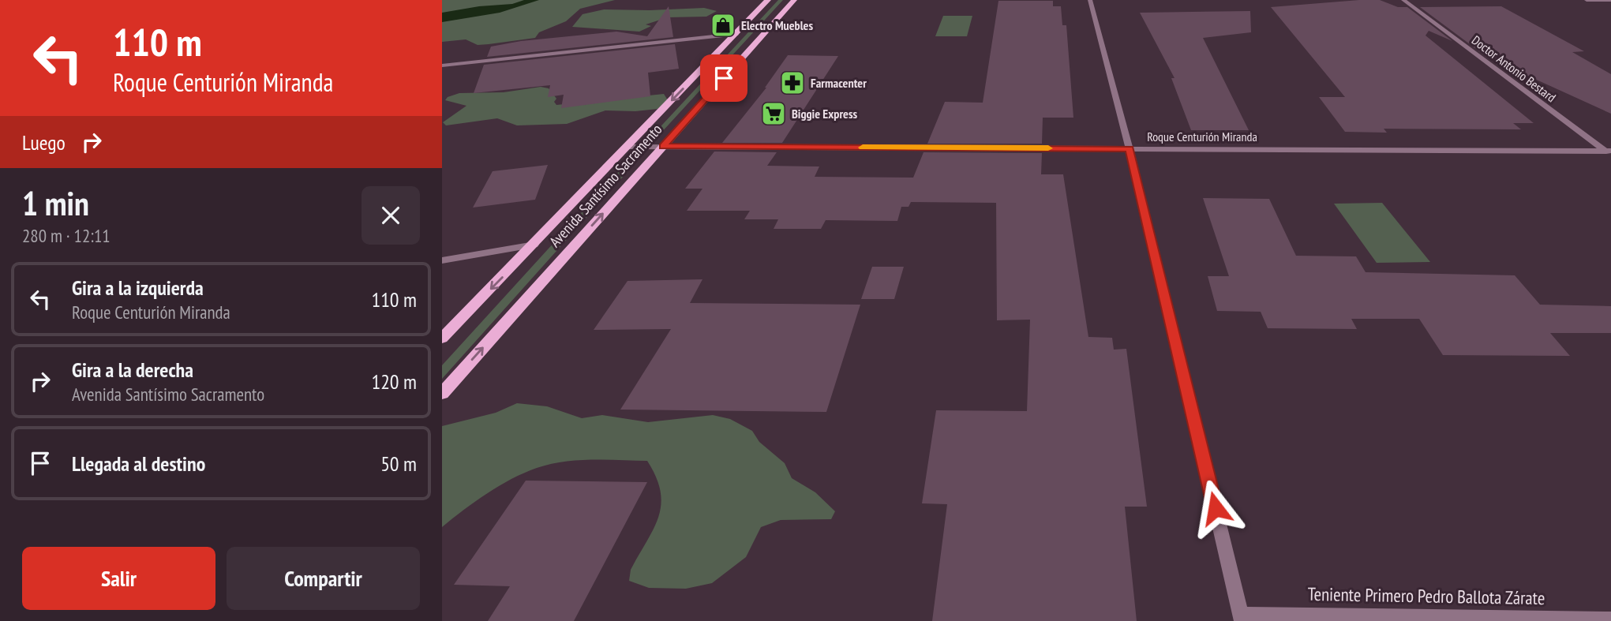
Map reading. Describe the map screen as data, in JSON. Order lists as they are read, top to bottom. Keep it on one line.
{"streets":{"main road":["Avenida Santísimo Sacramento"],"street":["Doctor Antonio Bestard","Roque Centurión Miranda","Teniente Primero Pedro Ballota Zárate"]},"crossings":[["Doctor Antonio Bestard","Roque Centurión Miranda"],["Roque Centurión Miranda","Avenida Santísimo Sacramento"]],"places":{"shop":["Electro Muebles"],"pharmacy":["Farmacenter"],"supermarket":["Biggie Express"]},"page":{"turn":["110 m","Roque Centurión Miranda"],"then":"Luego","heading":["1 min","280 m · 12:11"],"list":[{"name":"Gira a la izquierda","note":"Roque Centurión Miranda","value":"110 m"},{"name":"Gira a la derecha","note":"Avenida Santísimo Sacramento","value":"120 m"},{"name":"Llegada al destino","value":"50 m"}],"buttons":["Salir","Compartir"]}}
